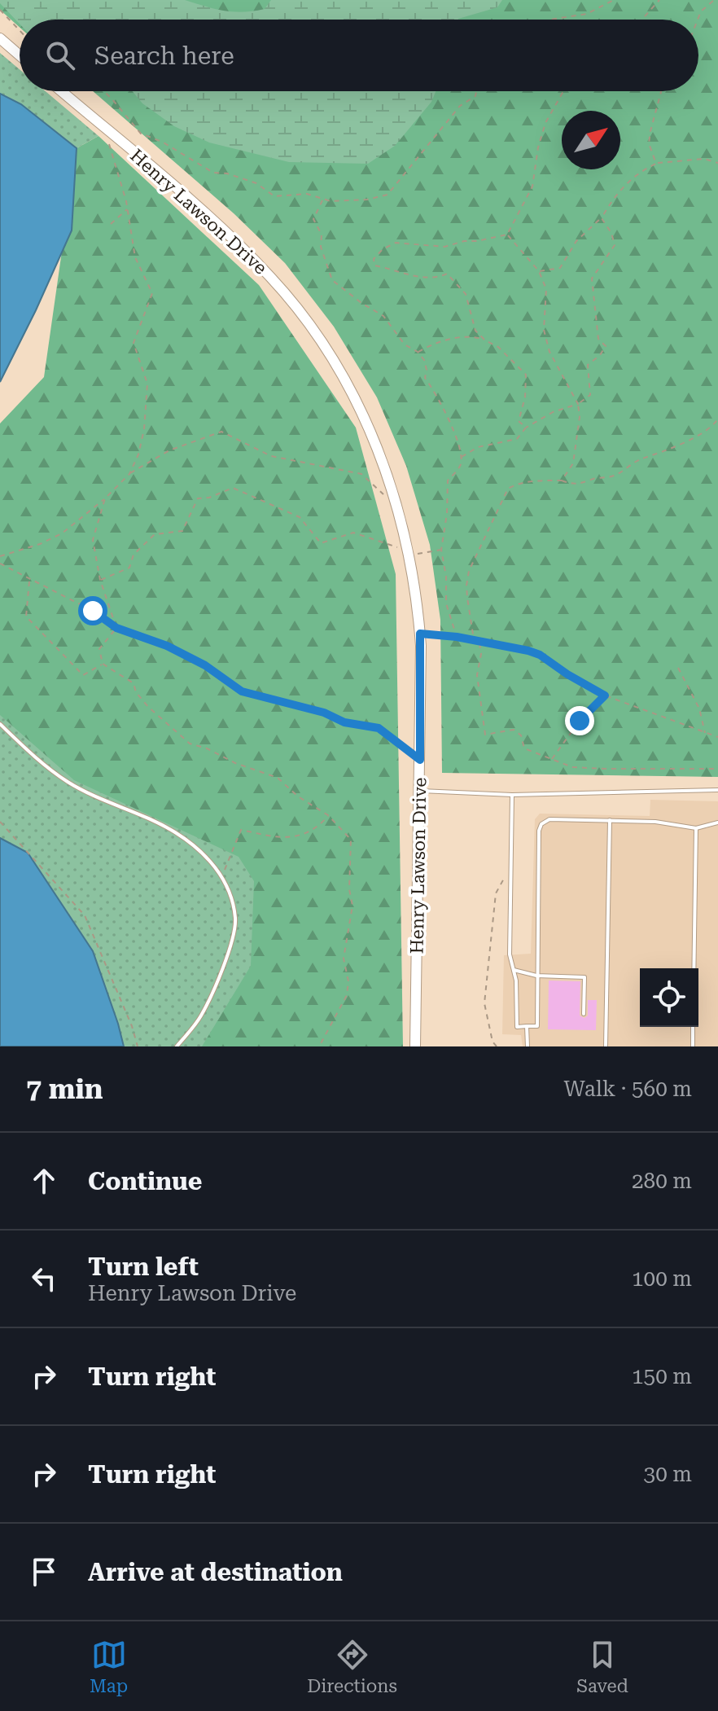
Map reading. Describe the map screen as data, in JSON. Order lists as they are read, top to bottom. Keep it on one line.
{"streets":{"main road":["Henry Lawson Drive"]},"north":"top right","page":{"search":"Search here","heading":["7 min","Walk · 560 m"],"list":[["Continue","280 m"],["Turn left","Henry Lawson Drive","100 m"],["Turn right","150 m"],["Turn right","30 m"],"Arrive at destination"],"nav":["Map","Directions","Saved"]}}
